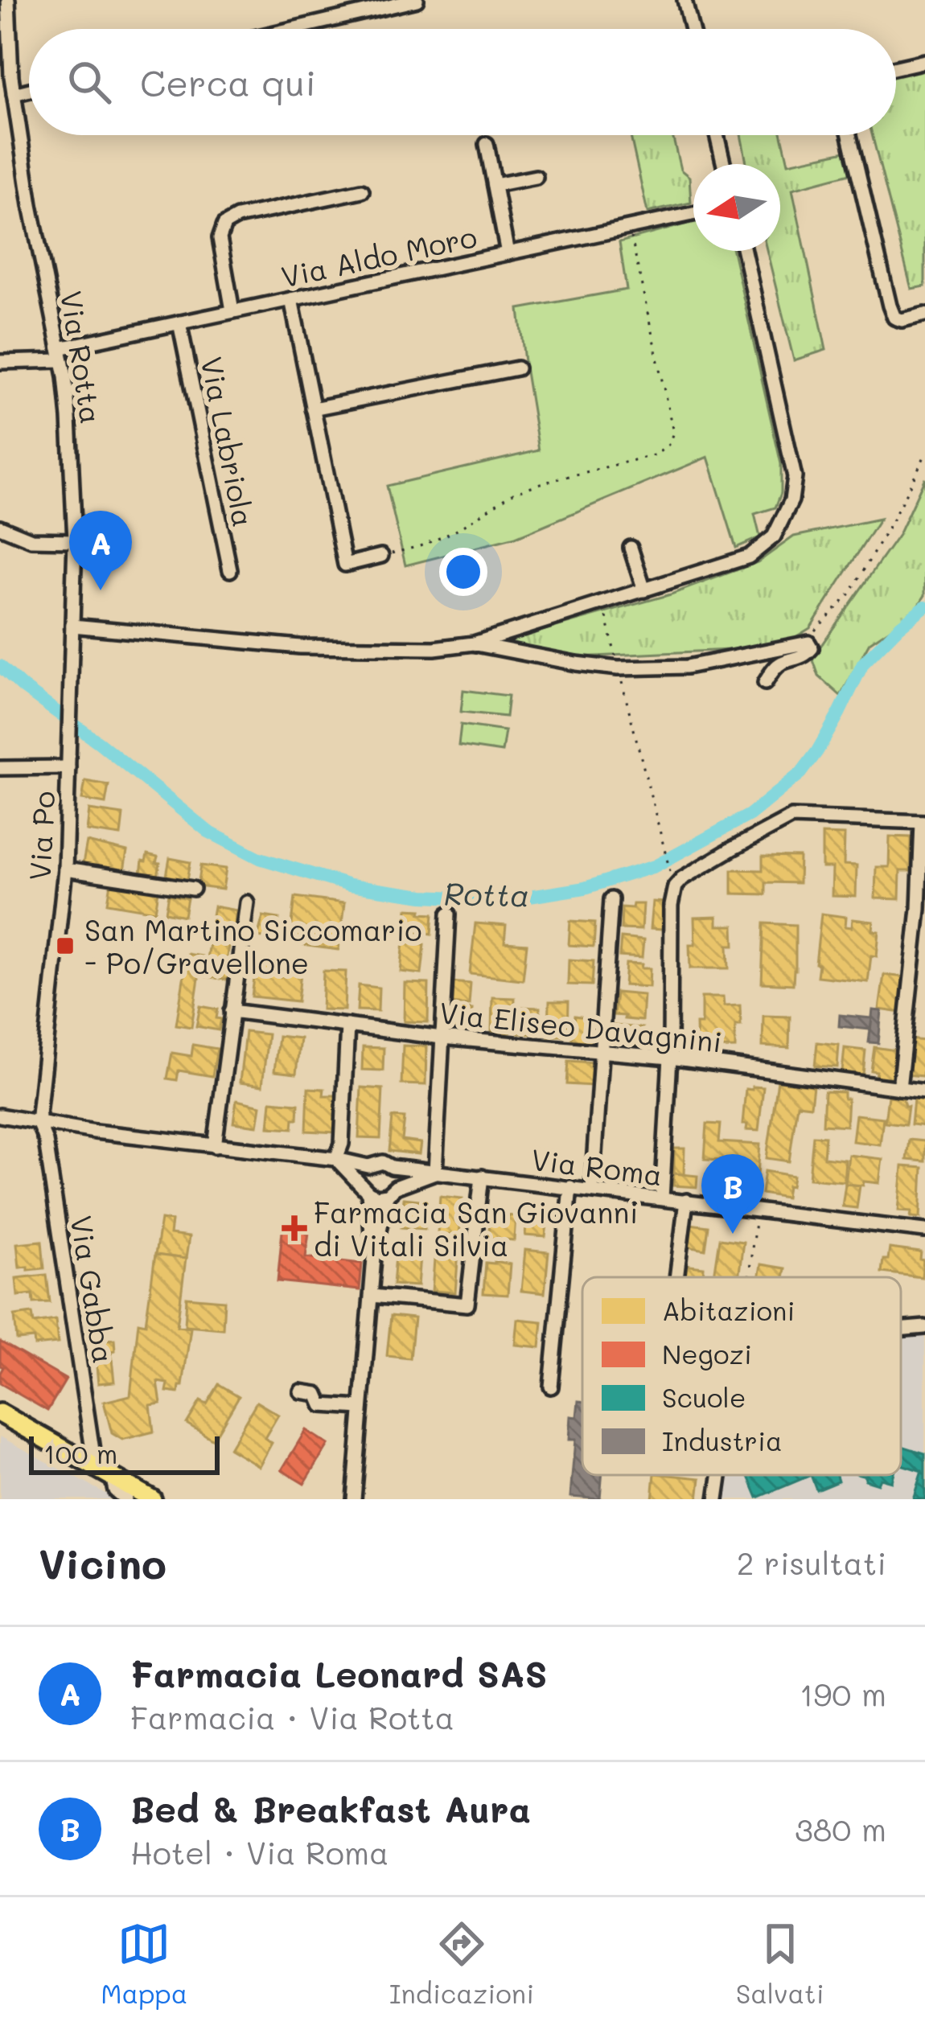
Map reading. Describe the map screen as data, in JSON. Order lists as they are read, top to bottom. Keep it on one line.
{"streets":{"street":["Via Aldo Moro","Via Rotta","Via Labriola","Via Po","Via Eliseo Davagnini","Via Roma","Via Gabba"]},"crossings":[["Via Aldo Moro","Via Rotta"],["Via Aldo Moro","Via Labriola"],["Via Rotta","Via Po"],["Via Po","Via Gabba"]],"water":["Rotta"],"places":{"transit":["San Martino Siccomario - Po/Gravellone"],"health":["Farmacia San Giovanni di Vitali Silvia"]},"legend":["Abitazioni","Negozi","Scuole","Industria"],"scale_bar":"100 m","north":"left","page":{"search":"Cerca qui","pins":["A","B"],"scale":"100 m","heading":["Vicino","2 risultati"],"list":[{"mark":"A","name":"Farmacia Leonard SAS","note":"Farmacia · Via Rotta","value":"190 m"},{"mark":"B","name":"Bed & Breakfast Aura","note":"Hotel · Via Roma","value":"380 m"}],"nav":["Mappa","Indicazioni","Salvati"]}}
